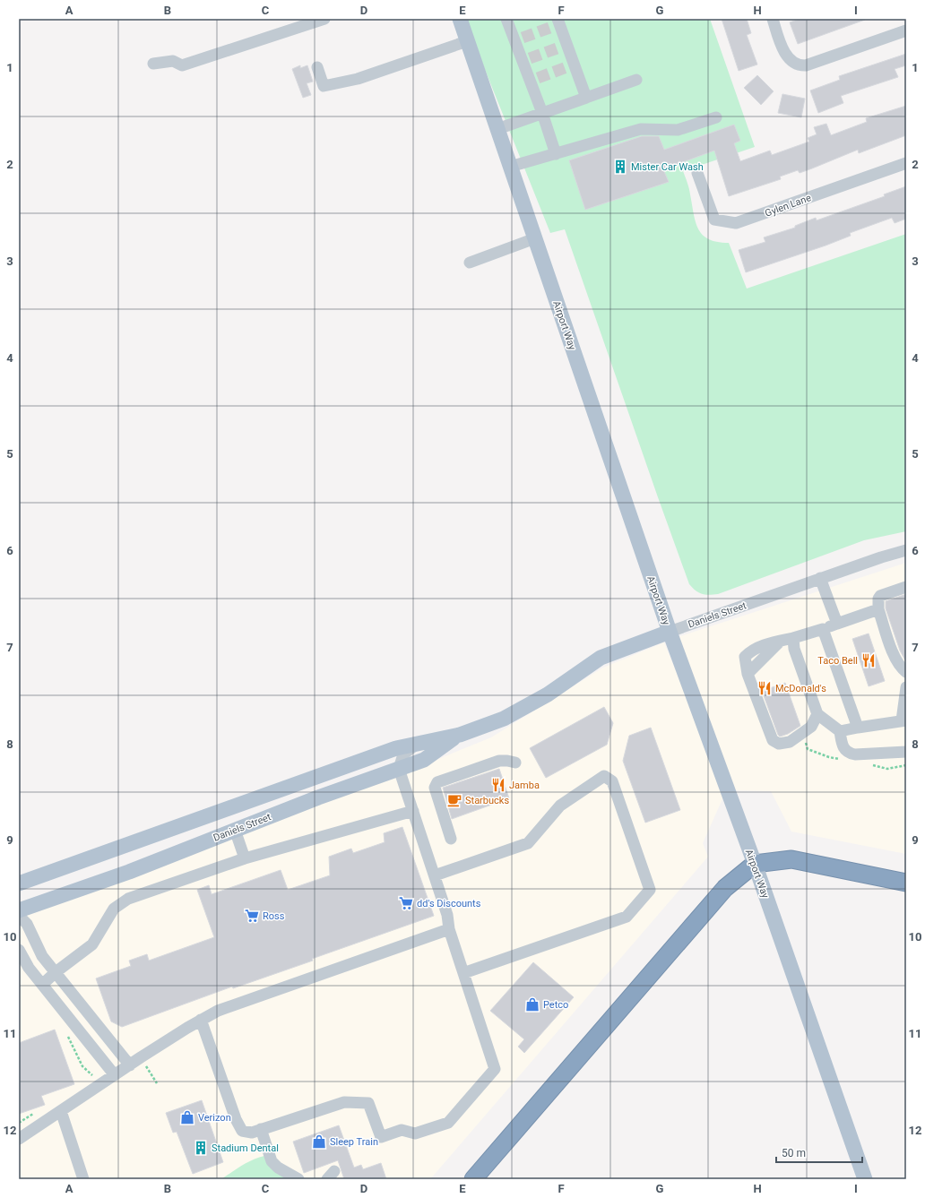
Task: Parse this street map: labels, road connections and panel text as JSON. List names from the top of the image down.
{
  "streets": {
    "main road": ["Airport Way", "Daniels Street"],
    "street": ["Gylen Lane"]
  },
  "crossings": [
    ["Airport Way", "Daniels Street"]
  ],
  "places": {
    "building": ["Mister Car Wash", "Stadium Dental"],
    "restaurant": ["Taco Bell", "McDonald's", "Jamba"],
    "cafe": ["Starbucks"],
    "supermarket": ["dd's Discounts", "Ross"],
    "shop": ["Petco", "Verizon", "Sleep Train"]
  },
  "scale_bar": "50 m",
  "grid": {
    "columns": [
      "A",
      "B",
      "C",
      "D",
      "E",
      "F",
      "G",
      "H",
      "I"
    ],
    "rows": [
      "1",
      "2",
      "3",
      "4",
      "5",
      "6",
      "7",
      "8",
      "9",
      "10",
      "11",
      "12"
    ]
  }
}
